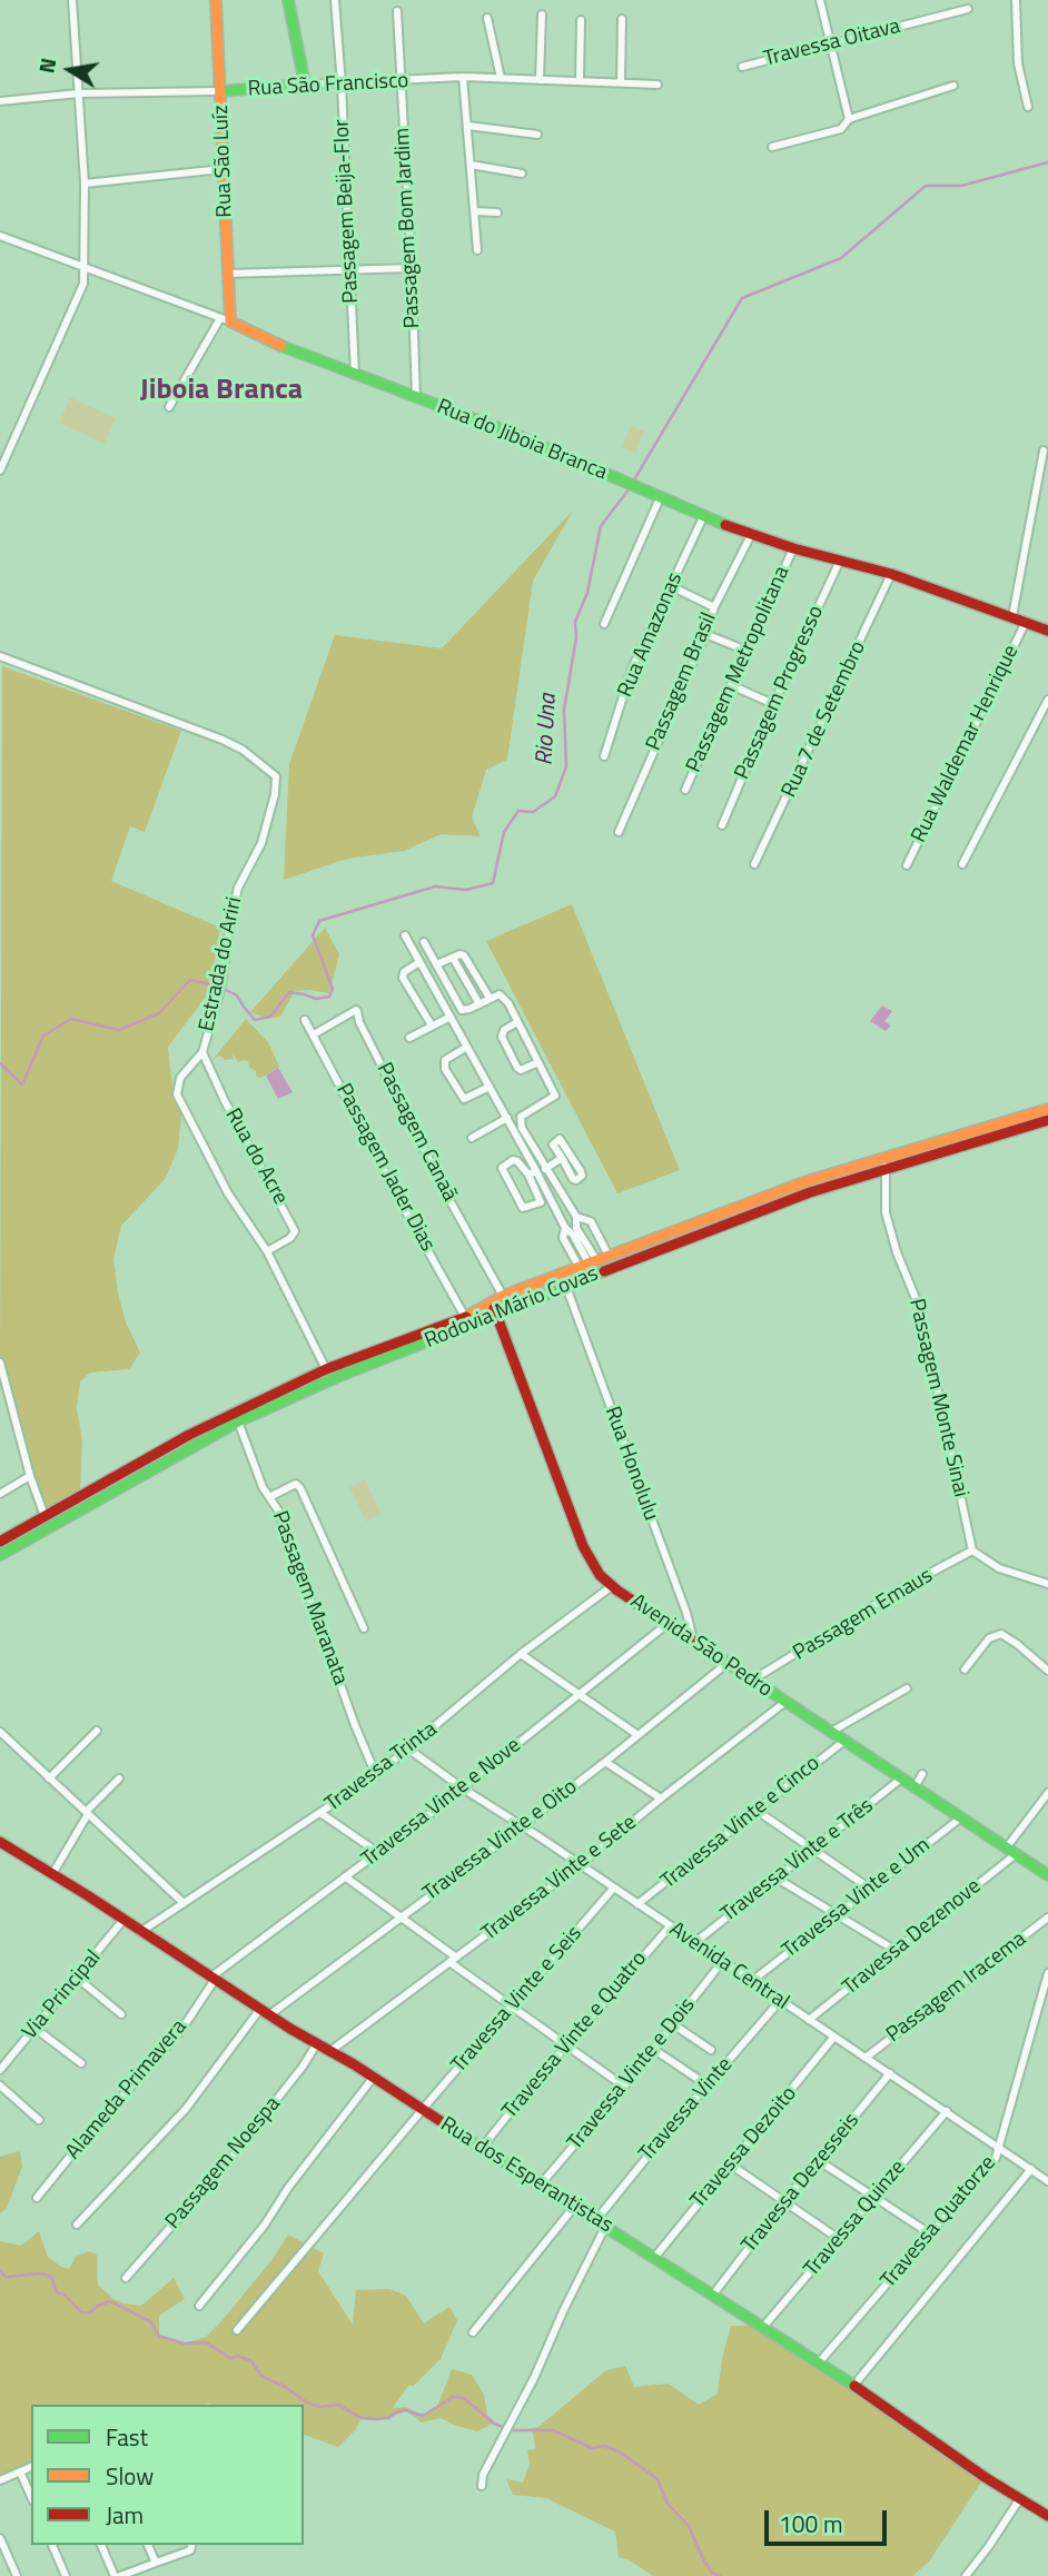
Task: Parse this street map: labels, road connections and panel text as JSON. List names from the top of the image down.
{
  "streets": {
    "main road": [
      "Rua São Francisco",
      "Rua São Luíz",
      "Rua do Jiboia Branca",
      "Rodovia Mário Covas",
      "Avenida São Pedro",
      "Rua dos Esperantistas"
    ],
    "street": [
      "Travessa Oitava",
      "Passagem Beija-Flor",
      "Passagem Bom Jardim",
      "Rua Amazonas",
      "Passagem Metropolitana",
      "Passagem Brasil",
      "Passagem Progresso",
      "Rua 7 de Setembro",
      "Rua Waldemar Henrique",
      "Estrada do Ariri",
      "Passagem Canaã",
      "Rua do Acre",
      "Passagem Jader Dias",
      "Passagem Monte Sinai",
      "Rua Honolulu",
      "Passagem Maranata",
      "Passagem Emaus",
      "Travessa Trinta",
      "Travessa Vinte e Nove",
      "Travessa Vinte e Cinco",
      "Travessa Vinte e Oito",
      "Travessa Vinte e Três",
      "Travessa Vinte e Sete",
      "Travessa Vinte e Um",
      "Travessa Dezenove",
      "Avenida Central",
      "Passagem Iracema",
      "Via Principal",
      "Travessa Vinte e Seis",
      "Travessa Vinte e Quatro",
      "Travessa Vinte e Dois",
      "Alameda Primavera",
      "Travessa Vinte",
      "Travessa Dezoito",
      "Passagem Noespa",
      "Travessa Dezesseis",
      "Travessa Quinze",
      "Travessa Quatorze"
    ]
  },
  "crossings": [
    ["Rua São Francisco", "Rua São Luíz"],
    ["Rua São Francisco", "Passagem Beija-Flor"],
    ["Rua São Francisco", "Passagem Bom Jardim"],
    ["Rua São Luíz", "Rua do Jiboia Branca"],
    ["Passagem Beija-Flor", "Rua do Jiboia Branca"],
    ["Passagem Bom Jardim", "Rua do Jiboia Branca"],
    ["Rua do Jiboia Branca", "Rua Amazonas"],
    ["Rua do Jiboia Branca", "Passagem Metropolitana"],
    ["Rua do Jiboia Branca", "Passagem Brasil"],
    ["Rua do Jiboia Branca", "Passagem Progresso"],
    ["Rua do Jiboia Branca", "Rua 7 de Setembro"],
    ["Rua do Jiboia Branca", "Rua Waldemar Henrique"],
    ["Estrada do Ariri", "Rua do Acre"],
    ["Estrada do Ariri", "Rodovia Mário Covas"],
    ["Passagem Canaã", "Passagem Jader Dias"],
    ["Passagem Canaã", "Rodovia Mário Covas"],
    ["Passagem Jader Dias", "Rodovia Mário Covas"],
    ["Rodovia Mário Covas", "Passagem Monte Sinai"],
    ["Rodovia Mário Covas", "Rua Honolulu"],
    ["Rodovia Mário Covas", "Passagem Maranata"],
    ["Rodovia Mário Covas", "Avenida São Pedro"],
    ["Passagem Monte Sinai", "Passagem Emaus"],
    ["Rua Honolulu", "Avenida São Pedro"],
    ["Passagem Maranata", "Travessa Trinta"],
    ["Passagem Emaus", "Avenida São Pedro"],
    ["Avenida São Pedro", "Travessa Trinta"],
    ["Avenida São Pedro", "Travessa Vinte e Nove"],
    ["Avenida São Pedro", "Travessa Vinte e Cinco"],
    ["Avenida São Pedro", "Travessa Vinte e Oito"],
    ["Avenida São Pedro", "Travessa Vinte e Três"],
    ["Avenida São Pedro", "Travessa Vinte e Sete"],
    ["Avenida São Pedro", "Travessa Vinte e Um"],
    ["Avenida São Pedro", "Travessa Dezenove"],
    ["Travessa Trinta", "Avenida Central"],
    ["Travessa Trinta", "Rua dos Esperantistas"],
    ["Travessa Vinte e Nove", "Avenida Central"],
    ["Travessa Vinte e Nove", "Alameda Primavera"],
    ["Travessa Vinte e Nove", "Rua dos Esperantistas"],
    ["Travessa Vinte e Cinco", "Avenida Central"],
    ["Travessa Vinte e Oito", "Avenida Central"],
    ["Travessa Vinte e Oito", "Rua dos Esperantistas"],
    ["Travessa Vinte e Três", "Avenida Central"],
    ["Travessa Vinte e Sete", "Avenida Central"],
    ["Travessa Vinte e Sete", "Rua dos Esperantistas"],
    ["Travessa Vinte e Um", "Avenida Central"],
    ["Travessa Dezenove", "Avenida Central"],
    ["Avenida Central", "Passagem Iracema"],
    ["Avenida Central", "Travessa Vinte e Seis"],
    ["Avenida Central", "Travessa Vinte e Quatro"],
    ["Avenida Central", "Travessa Vinte e Dois"],
    ["Avenida Central", "Travessa Vinte"],
    ["Avenida Central", "Travessa Dezoito"],
    ["Avenida Central", "Travessa Dezesseis"],
    ["Avenida Central", "Travessa Quinze"],
    ["Avenida Central", "Travessa Quatorze"],
    ["Via Principal", "Rua dos Esperantistas"],
    ["Travessa Vinte e Seis", "Rua dos Esperantistas"],
    ["Travessa Vinte e Quatro", "Rua dos Esperantistas"],
    ["Travessa Vinte e Dois", "Rua dos Esperantistas"],
    ["Alameda Primavera", "Rua dos Esperantistas"],
    ["Travessa Vinte", "Rua dos Esperantistas"],
    ["Travessa Dezoito", "Rua dos Esperantistas"],
    ["Passagem Noespa", "Rua dos Esperantistas"],
    ["Rua dos Esperantistas", "Travessa Dezesseis"],
    ["Rua dos Esperantistas", "Travessa Quinze"],
    ["Rua dos Esperantistas", "Travessa Quatorze"]
  ],
  "districts": ["Jiboia Branca"],
  "water": ["Rio Una"],
  "legend": ["Fast", "Slow", "Jam"],
  "scale_bar": "100 m",
  "north": "left"
}
